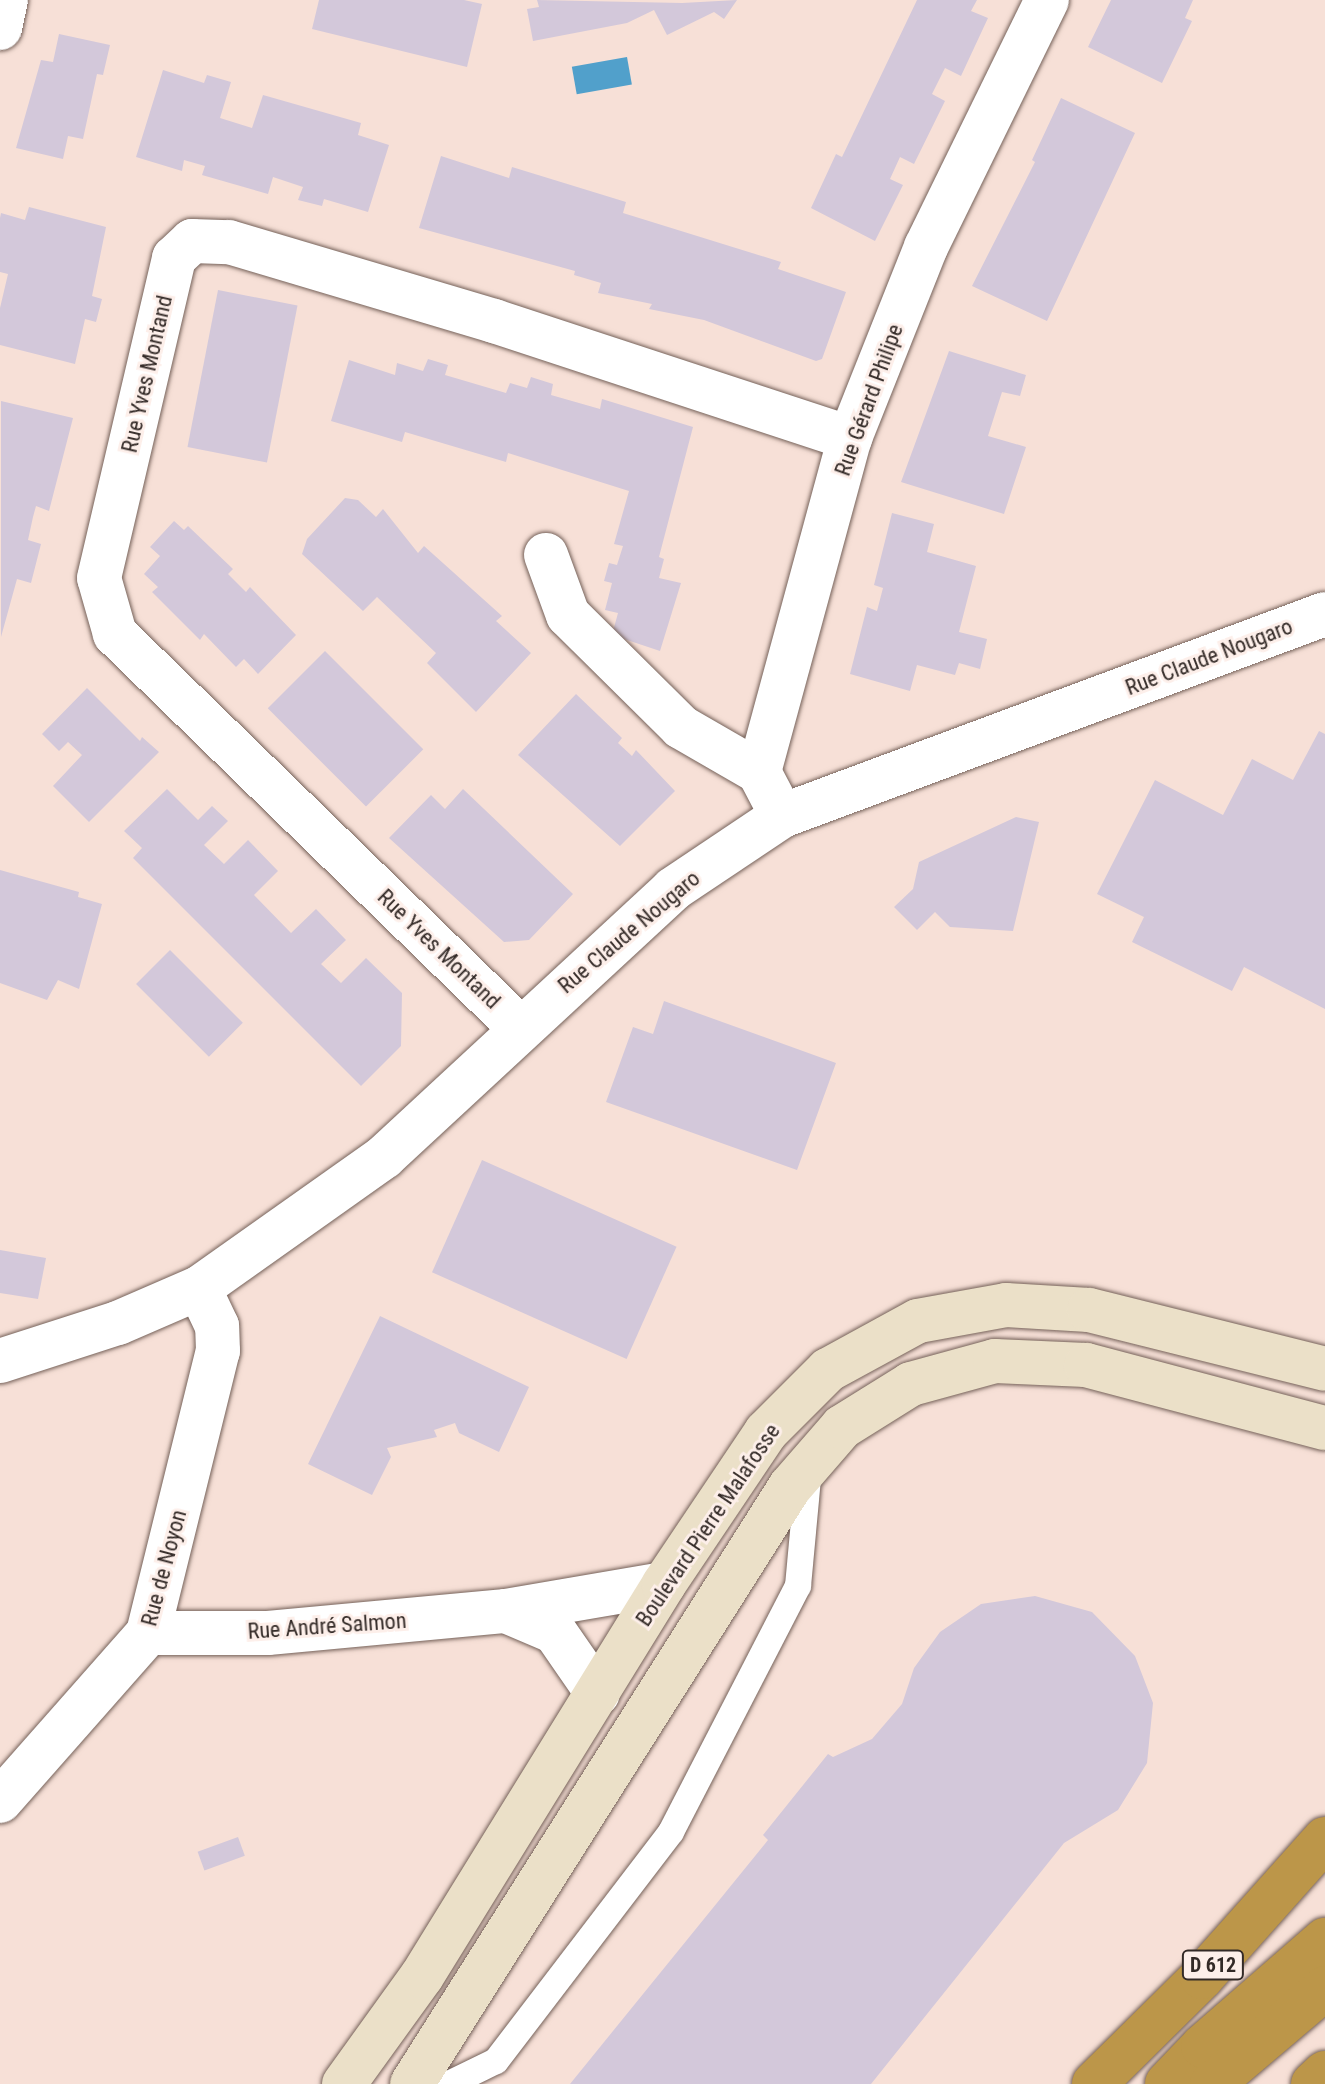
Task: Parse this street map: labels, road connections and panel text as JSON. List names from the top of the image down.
{
  "streets": {
    "highway": ["D 612"],
    "street": [
      "Rue Yves Montand",
      "Rue Gérard Philipe",
      "Rue Claude Nougaro",
      "Boulevard Pierre Malafosse",
      "Rue de Noyon",
      "Rue André Salmon"
    ]
  },
  "crossings": [
    ["Rue Yves Montand", "Rue Gérard Philipe"],
    ["Rue Yves Montand", "Rue Claude Nougaro"],
    ["Rue Claude Nougaro", "Rue de Noyon"],
    ["Boulevard Pierre Malafosse", "Rue André Salmon"],
    ["Rue de Noyon", "Rue André Salmon"]
  ]
}
